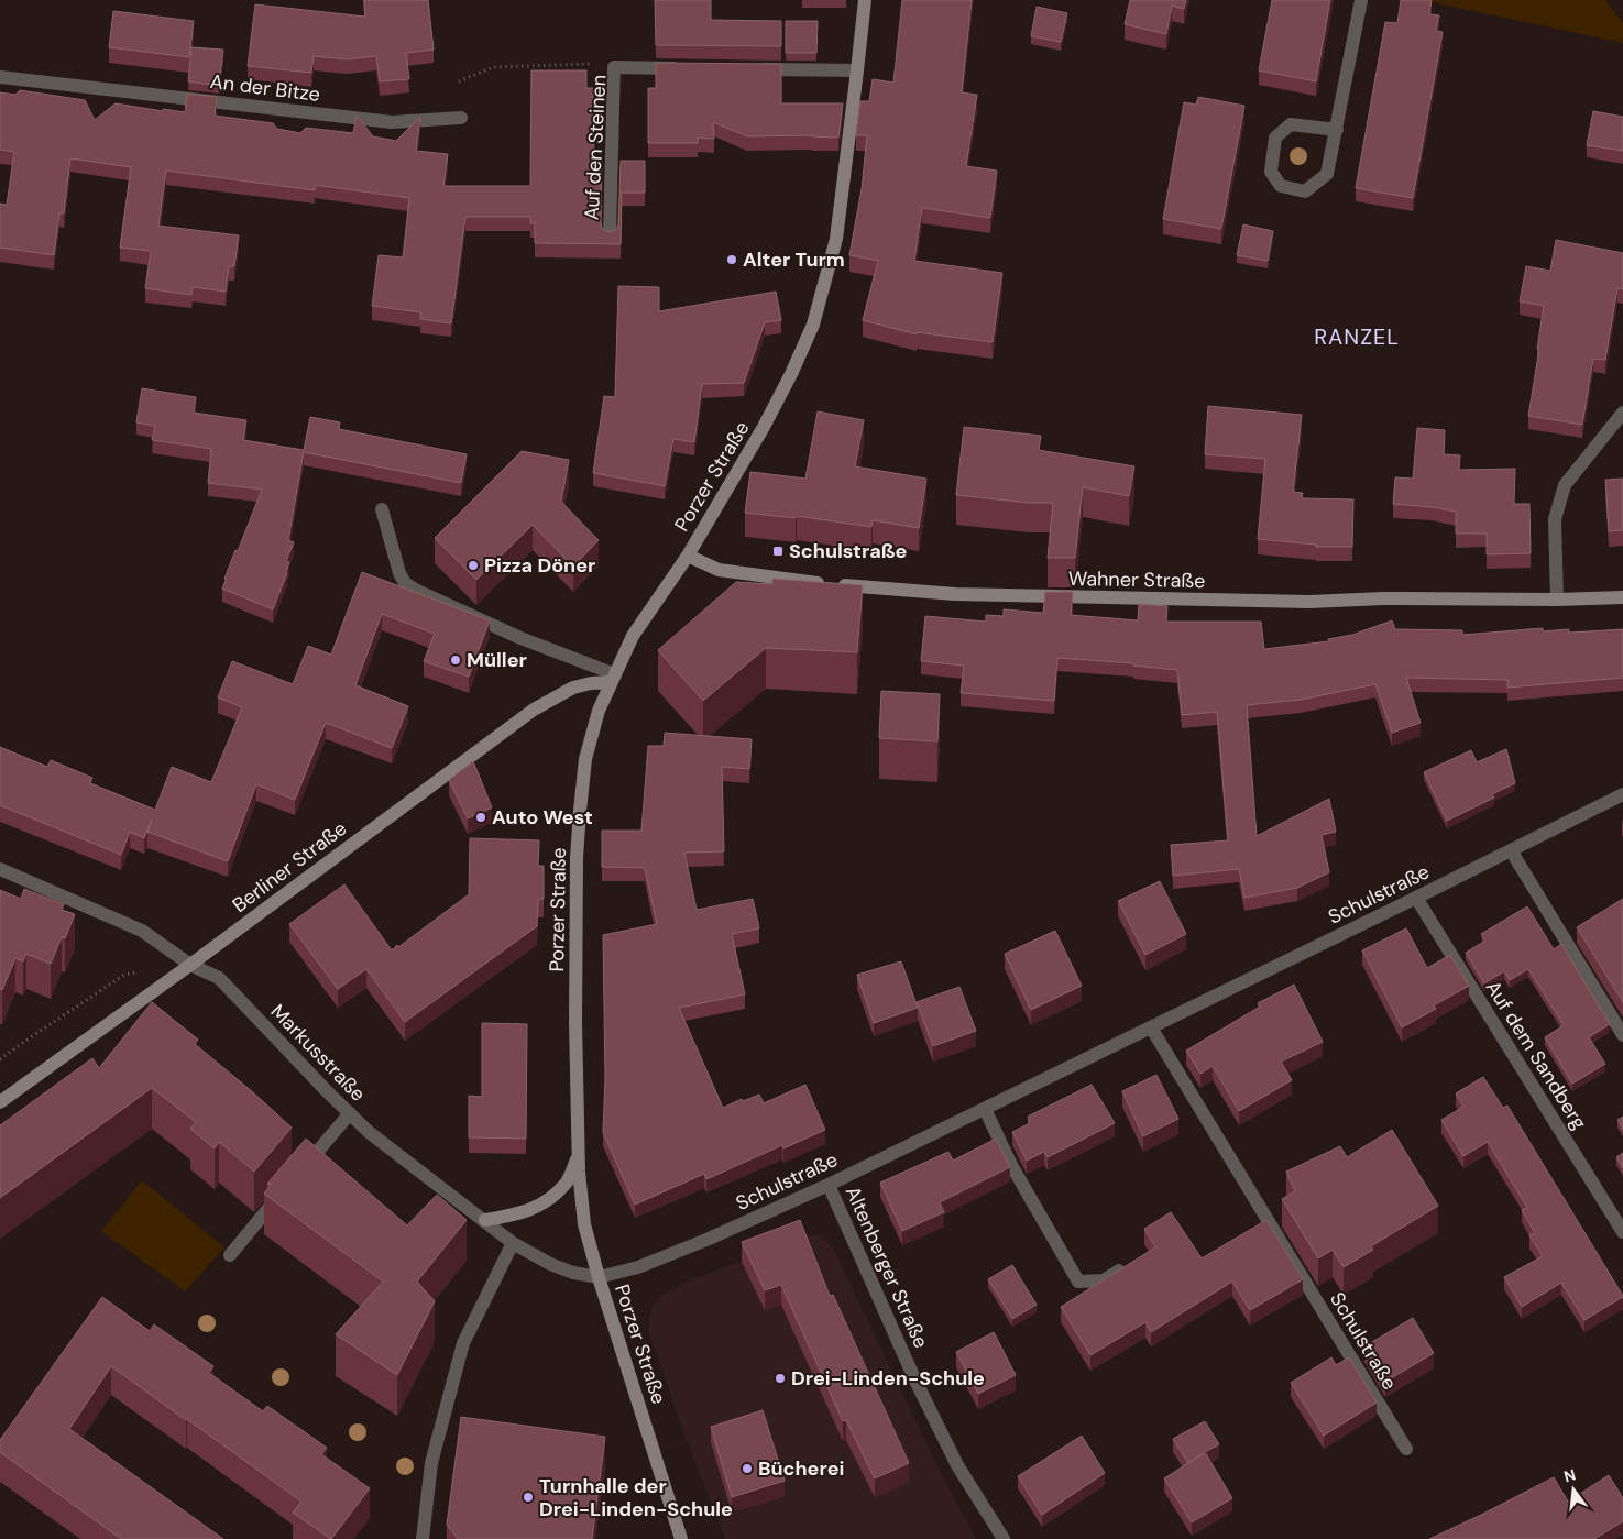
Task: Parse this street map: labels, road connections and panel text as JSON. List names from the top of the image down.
{
  "streets": {
    "main road": ["Porzer Straße", "Wahner Straße", "Berliner Straße"],
    "street": [
      "An der Bitze",
      "Auf den Steinen",
      "Schulstraße",
      "Markusstraße",
      "Auf dem Sandberg",
      "Altenberger Straße"
    ]
  },
  "crossings": [
    ["Porzer Straße", "Wahner Straße"],
    ["Porzer Straße", "Berliner Straße"],
    ["Porzer Straße", "Schulstraße"],
    ["Porzer Straße", "Markusstraße"],
    ["Berliner Straße", "Markusstraße"],
    ["Schulstraße", "Markusstraße"],
    ["Schulstraße", "Auf dem Sandberg"],
    ["Schulstraße", "Altenberger Straße"]
  ],
  "districts": ["RANZEL"],
  "places": {
    "other": [
      "Alter Turm",
      "Pizza Döner",
      "Müller",
      "Auto West",
      "Drei-Linden-Schule",
      "Bücherei",
      "Turnhalle der Drei-Linden-Schule"
    ],
    "transit": ["Schulstraße"]
  },
  "north": "top"
}
